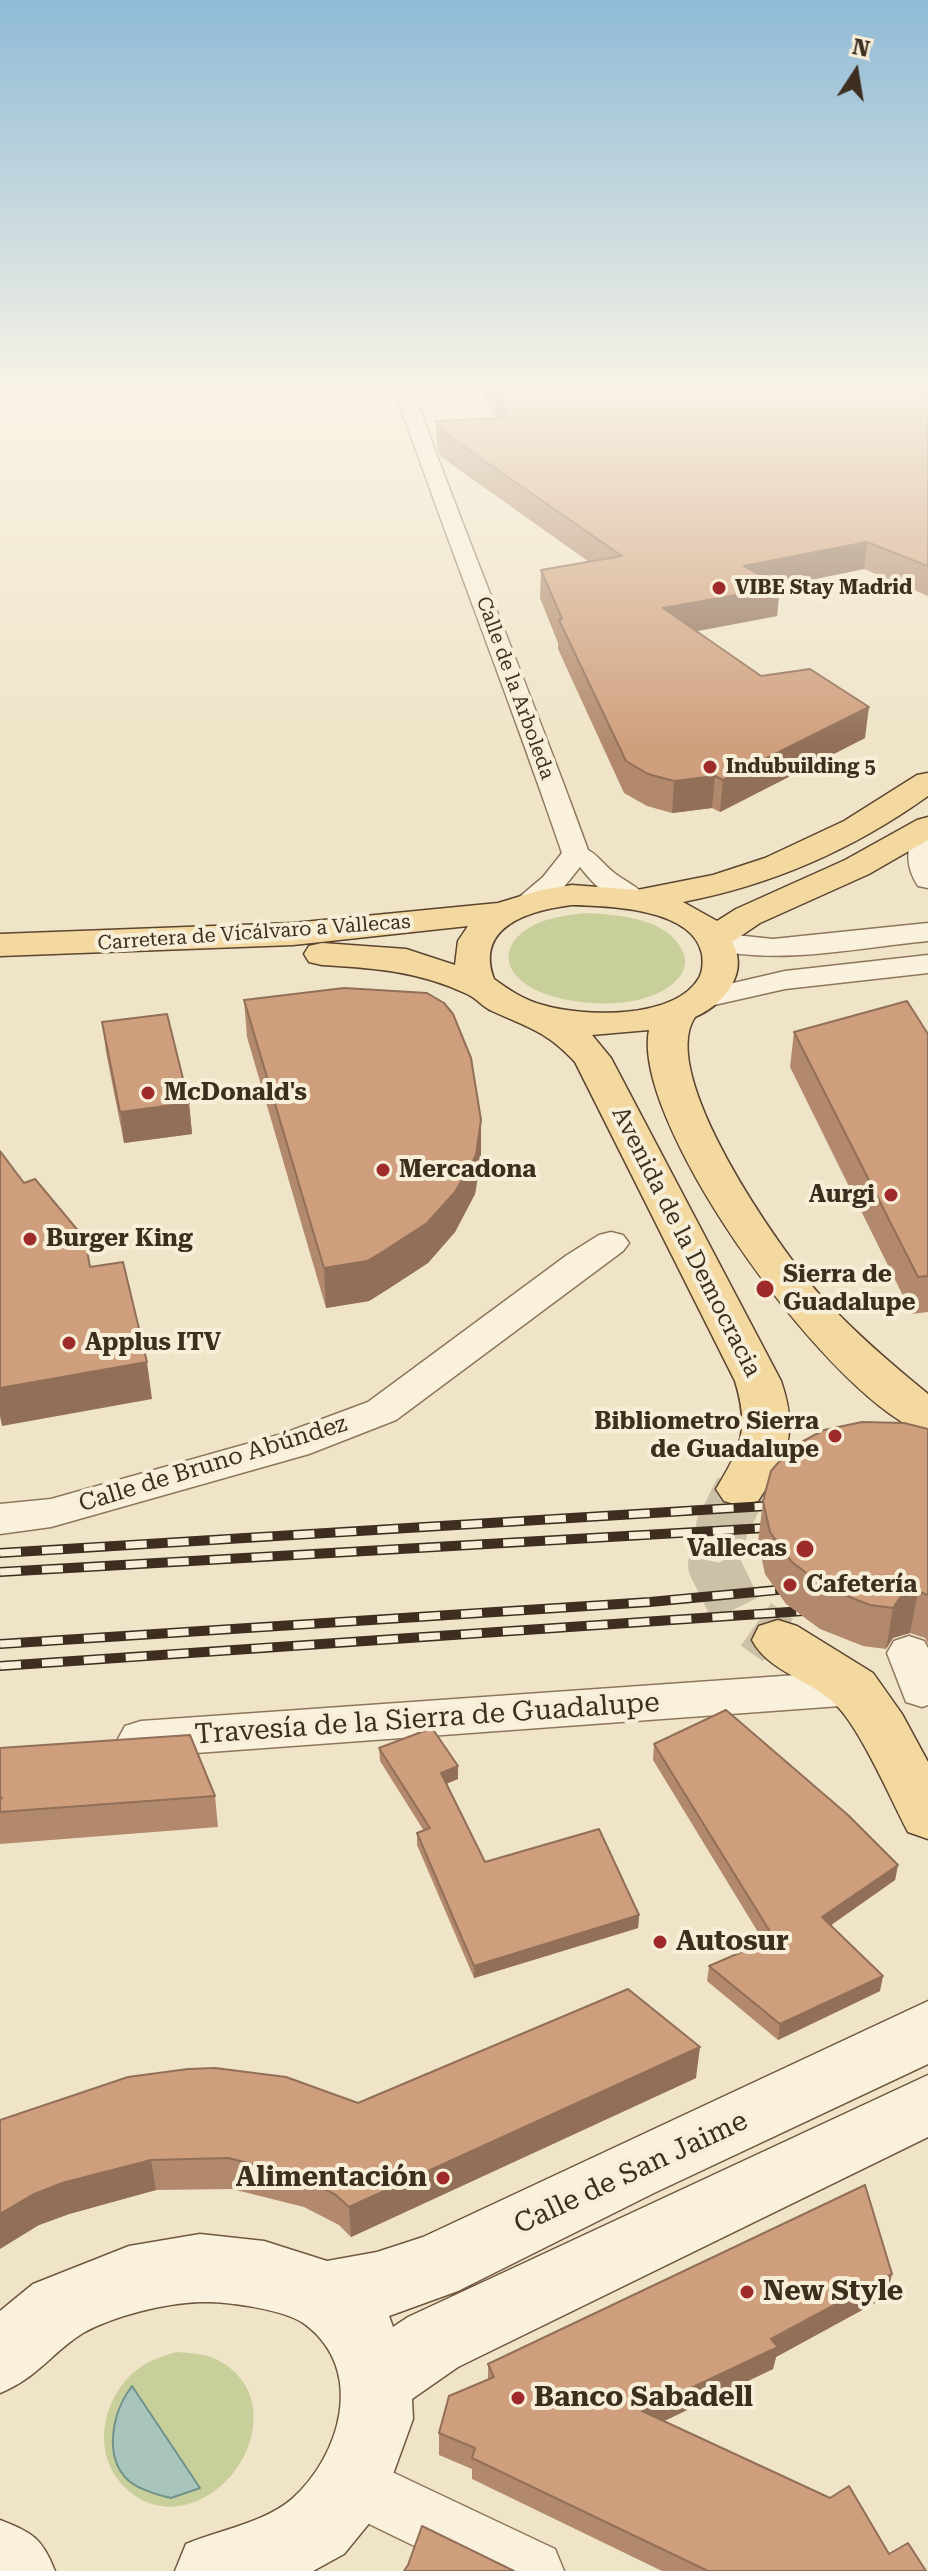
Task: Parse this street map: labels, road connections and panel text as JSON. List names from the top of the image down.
{
  "streets": {
    "main road": ["Carretera de Vicálvaro a Vallecas", "Avenida de la Democracia", "Calle de San Jaime"],
    "street": ["Calle de la Arboleda", "Calle de Bruno Abúndez", "Travesía de la Sierra de Guadalupe"]
  },
  "crossings": [
    ["Calle de la Arboleda", "Carretera de Vicálvaro a Vallecas"],
    ["Carretera de Vicálvaro a Vallecas", "Avenida de la Democracia"]
  ],
  "places": [
    "VIBE Stay Madrid",
    "Indubuilding 5",
    "McDonald's",
    "Mercadona",
    "Aurgi",
    "Burger King",
    "Sierra de Guadalupe",
    "Applus ITV",
    "Bibliometro Sierra de Guadalupe",
    "Vallecas",
    "Cafetería",
    "Autosur",
    "Alimentación",
    "New Style",
    "Banco Sabadell"
  ],
  "north": "top"
}
